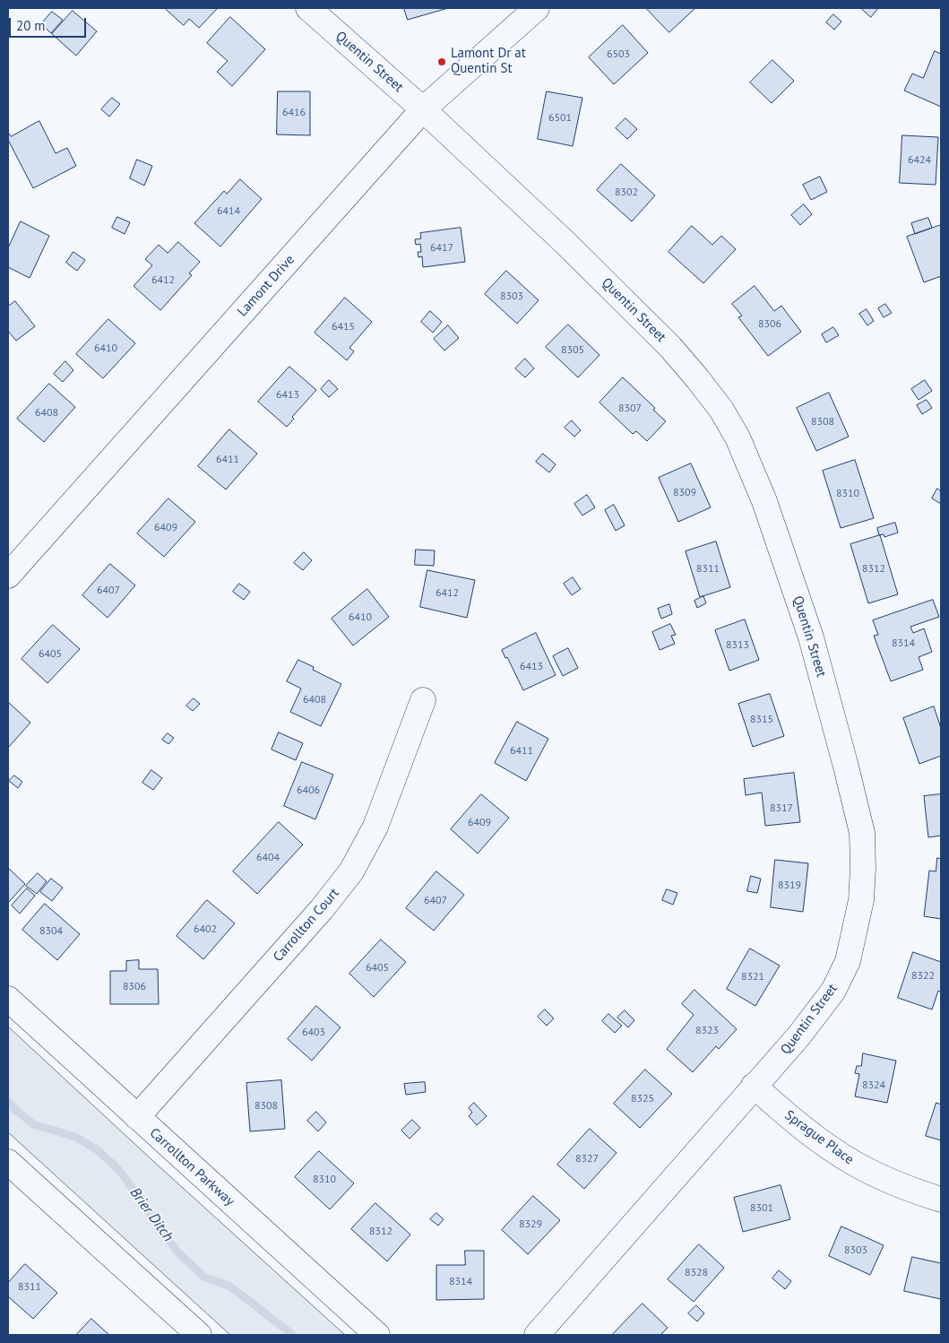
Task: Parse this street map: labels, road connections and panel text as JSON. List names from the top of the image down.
{
  "streets": {
    "street": [
      "Quentin Street",
      "Lamont Drive",
      "Carrollton Court",
      "Sprague Place",
      "Carrollton Parkway"
    ]
  },
  "crossings": [
    ["Quentin Street", "Lamont Drive"],
    ["Quentin Street", "Sprague Place"],
    ["Carrollton Court", "Carrollton Parkway"]
  ],
  "water": ["Brier Ditch"],
  "places": ["Lamont Dr at Quentin St"],
  "house_numbers": [
    "6503",
    "6416",
    "6501",
    "6424",
    "8302",
    "6414",
    "6417",
    "6412",
    "8303",
    "8306",
    "6415",
    "6410",
    "8305",
    "6413",
    "8307",
    "6408",
    "8308",
    "6411",
    "8309",
    "8310",
    "6409",
    "8311",
    "8312",
    "6407",
    "6412",
    "6410",
    "8314",
    "8313",
    "6405",
    "6413",
    "6408",
    "8315",
    "6411",
    "6406",
    "8317",
    "6409",
    "6404",
    "8319",
    "6407",
    "6402",
    "8304",
    "6405",
    "8322",
    "8321",
    "8306",
    "8323",
    "6403",
    "8324",
    "8325",
    "8308",
    "8327",
    "8310",
    "8301",
    "8329",
    "8312",
    "8303",
    "8328",
    "8314",
    "8311"
  ],
  "scale_bar": "20 m"
}
